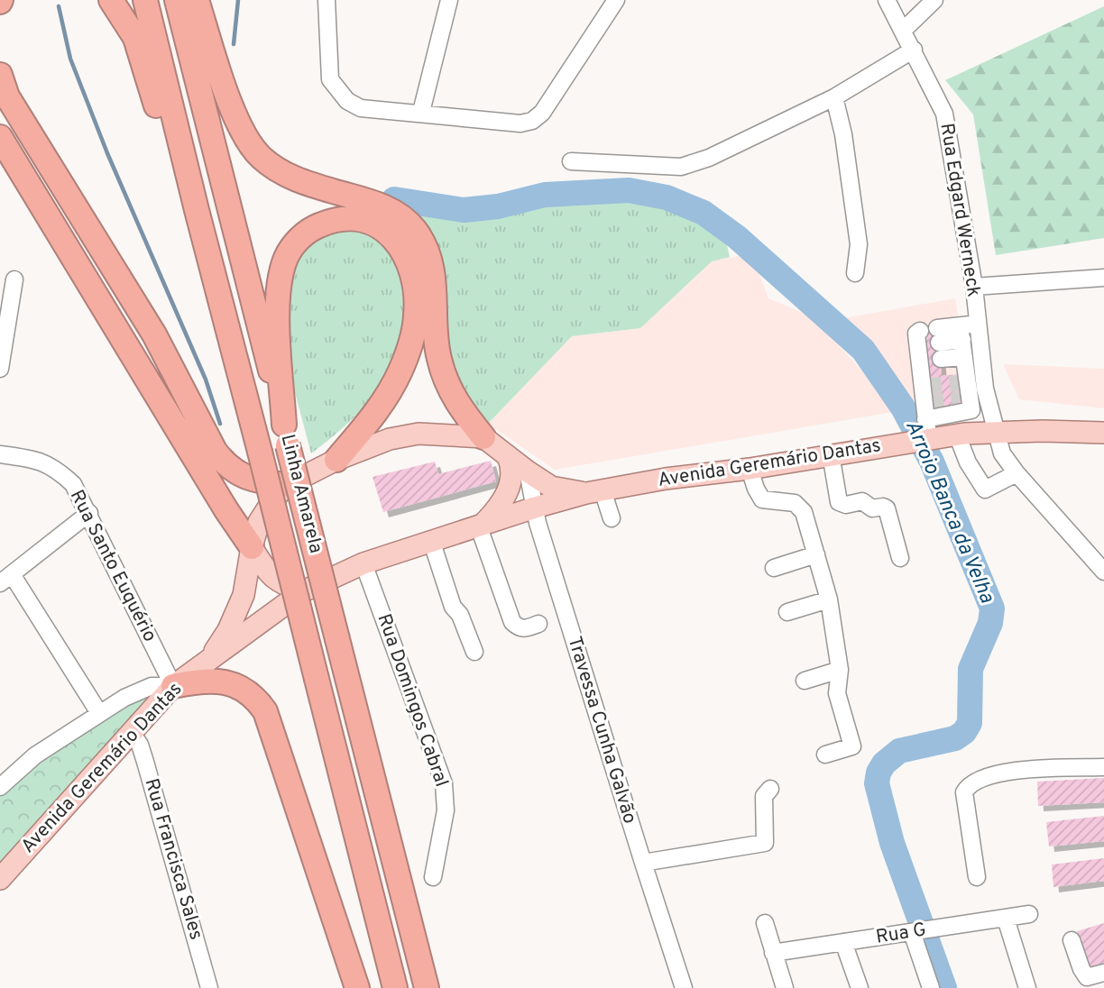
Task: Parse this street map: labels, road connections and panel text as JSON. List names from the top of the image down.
{
  "streets": {
    "highway": ["Linha Amarela"],
    "main road": ["Avenida Geremário Dantas"],
    "street": [
      "Rua Edgard Werneck",
      "Rua Santo Euquério",
      "Rua Domingos Cabral",
      "Travessa Cunha Galvão",
      "Rua Francisca Sales",
      "Rua G"
    ]
  },
  "crossings": [
    ["Rua Edgard Werneck", "Avenida Geremário Dantas"],
    ["Avenida Geremário Dantas", "Rua Santo Euquério"],
    ["Avenida Geremário Dantas", "Rua Domingos Cabral"],
    ["Avenida Geremário Dantas", "Travessa Cunha Galvão"],
    ["Avenida Geremário Dantas", "Rua Francisca Sales"]
  ],
  "water": ["Arroio Banca da Velha"]
}
